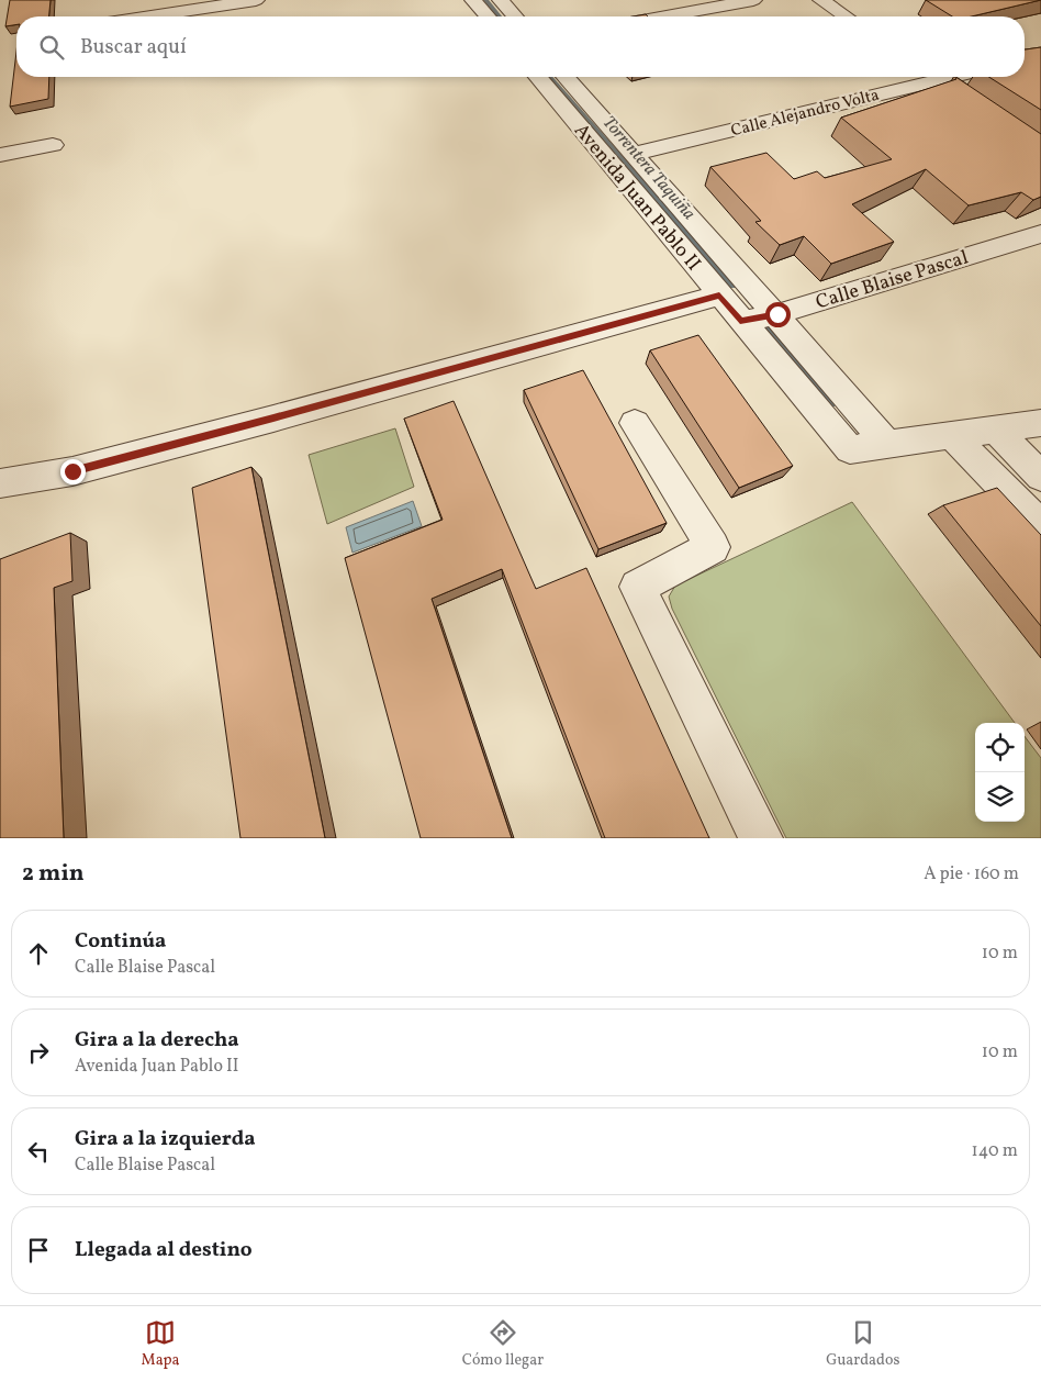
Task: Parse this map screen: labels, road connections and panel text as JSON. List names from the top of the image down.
{
  "streets": {
    "street": ["Calle Alejandro Volta", "Avenida Juan Pablo II", "Calle Blaise Pascal"]
  },
  "crossings": [
    ["Calle Alejandro Volta", "Avenida Juan Pablo II"],
    ["Avenida Juan Pablo II", "Calle Blaise Pascal"]
  ],
  "water": ["Torrentera Taquiña"],
  "page": {
    "search": "Buscar aquí",
    "heading": ["2 min", "A pie · 160 m"],
    "list": [
      ["Continúa", "Calle Blaise Pascal", "10 m"],
      ["Gira a la derecha", "Avenida Juan Pablo II", "10 m"],
      ["Gira a la izquierda", "Calle Blaise Pascal", "140 m"],
      "Llegada al destino"
    ],
    "nav": ["Mapa", "Cómo llegar", "Guardados"]
  }
}
